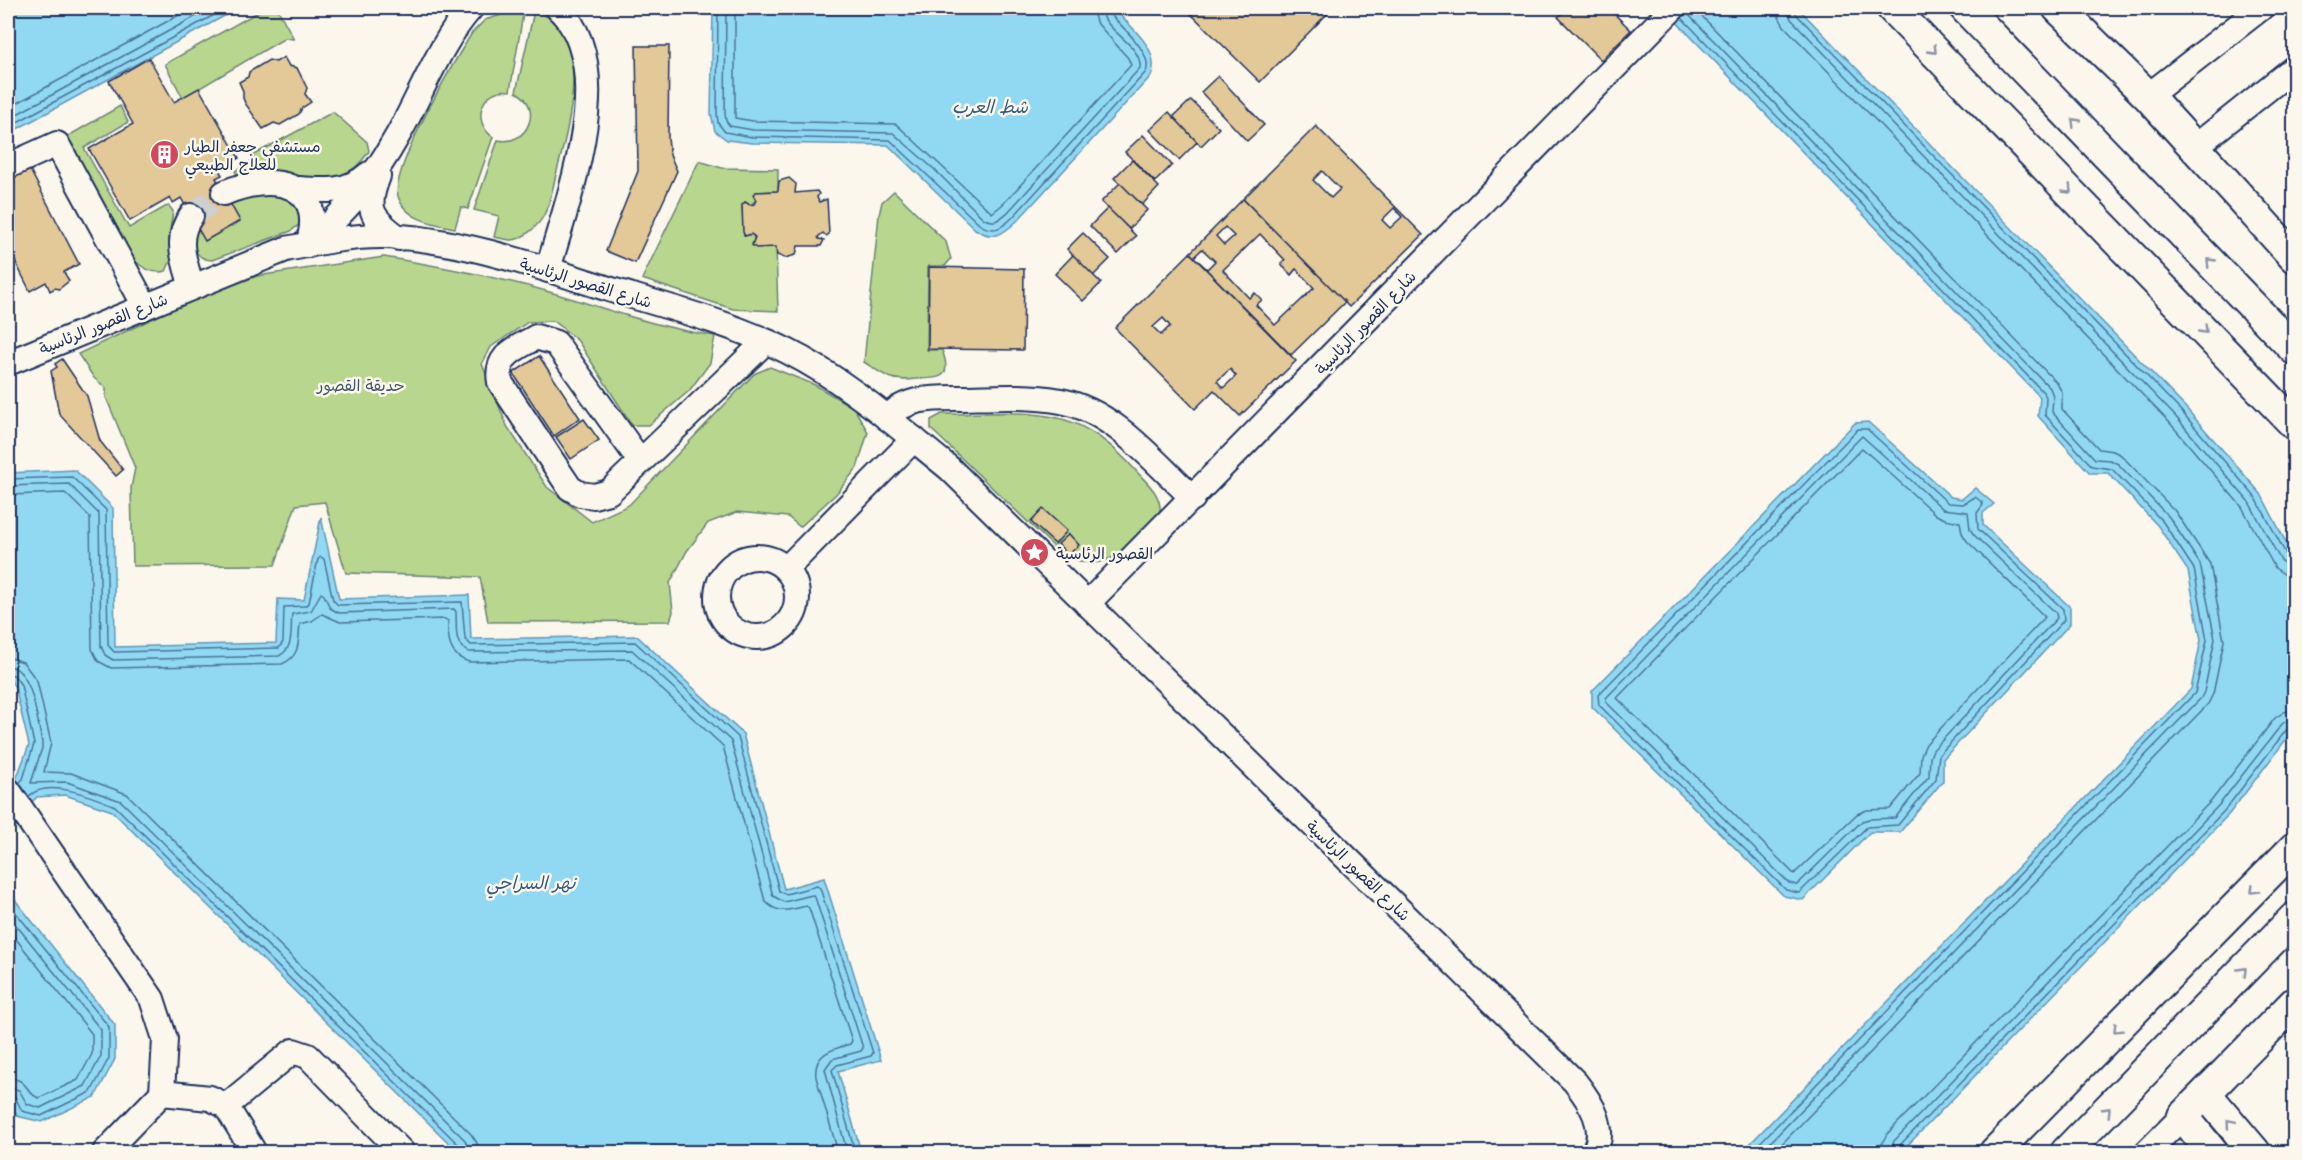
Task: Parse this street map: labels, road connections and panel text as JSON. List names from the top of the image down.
{
  "streets": {
    "street": ["شارع القصور الرئاسية"]
  },
  "water": ["شط العرب", "نهر السراجي"],
  "parks": ["حديقة القصور"],
  "places": {
    "building": ["مستشفى جعفر الطيار للعلاج الطبيعي"],
    "place": ["القصور الرئاسية"]
  }
}
